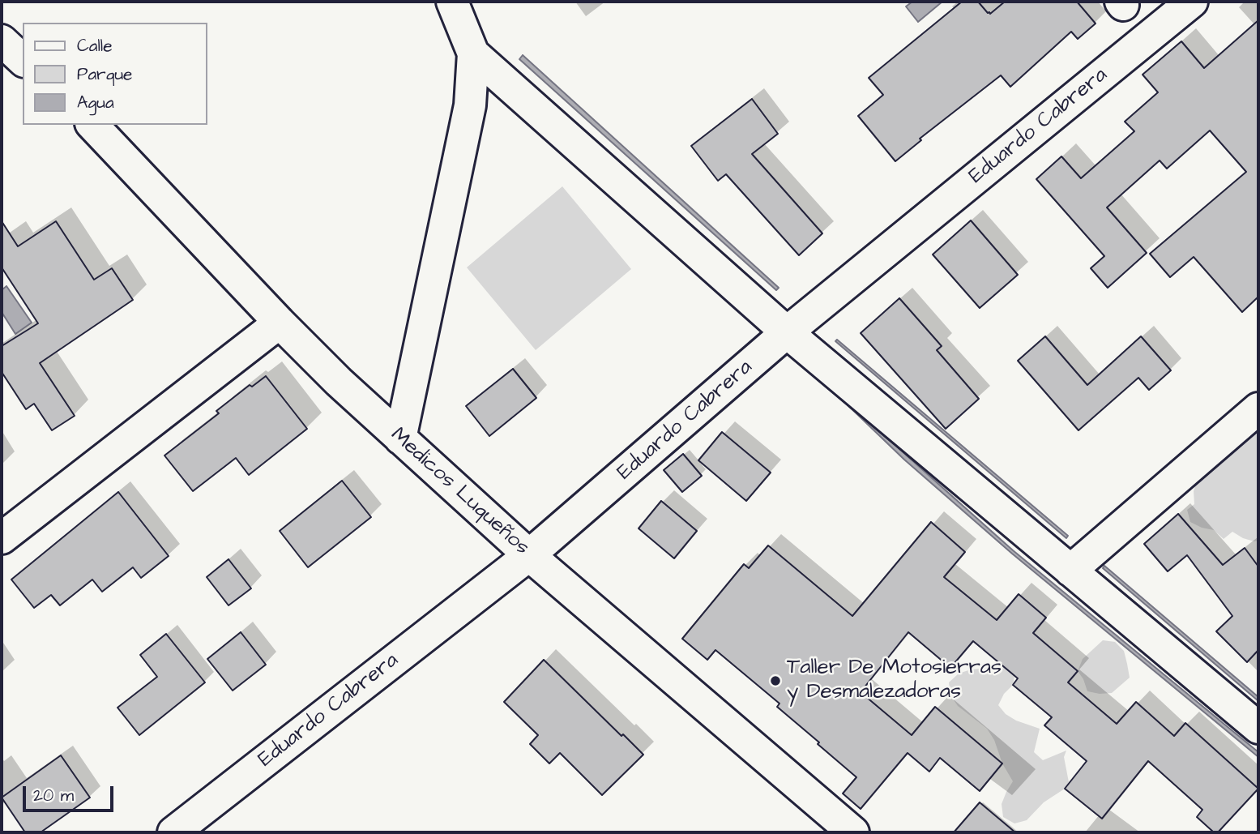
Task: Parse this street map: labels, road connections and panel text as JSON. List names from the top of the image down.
{
  "streets": {
    "street": ["Eduardo Cabrera", "Medicos Luqueños"]
  },
  "crossings": [
    ["Eduardo Cabrera", "Medicos Luqueños"]
  ],
  "places": ["Taller De Motosierras y Desmalezadoras"],
  "legend": ["Calle", "Parque", "Agua"],
  "scale_bar": "20 m"
}
